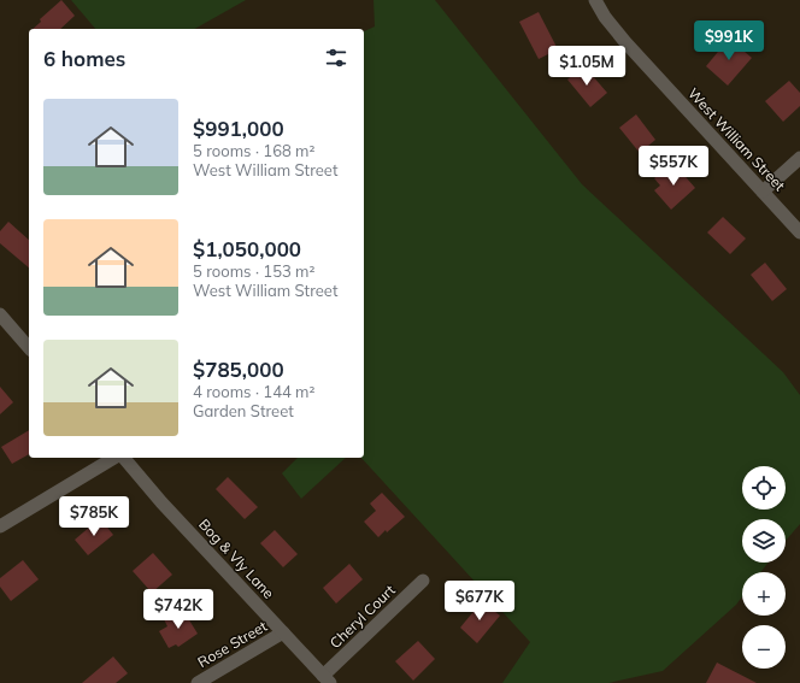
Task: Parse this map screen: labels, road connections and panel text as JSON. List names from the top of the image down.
{
  "streets": {
    "street": [
      "West William Street",
      "Bog & Vly Lane",
      "Cheryl Court",
      "Rose Street"
    ]
  },
  "crossings": [
    ["Bog & Vly Lane", "Cheryl Court"],
    ["Bog & Vly Lane", "Rose Street"]
  ],
  "page": {
    "price": [
      "$991K",
      "$1.05M",
      "$557K",
      "$785K",
      "$677K",
      "$742K"
    ],
    "heading": "6 homes",
    "list": [
      {
        "name": "$991,000",
        "note": "5 rooms · 168 m² · West William Street"
      },
      {
        "name": "$1,050,000",
        "note": "5 rooms · 153 m² · West William Street"
      },
      {
        "name": "$785,000",
        "note": "4 rooms · 144 m² · Garden Street"
      }
    ],
    "map_buttons": ["+", "−"]
  }
}
